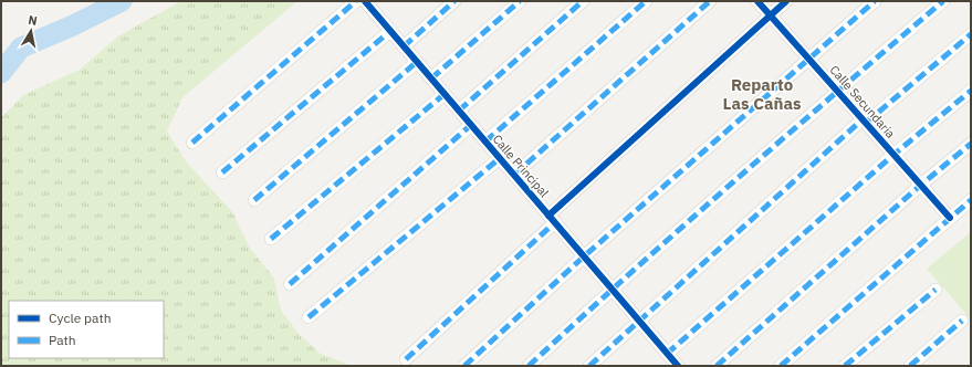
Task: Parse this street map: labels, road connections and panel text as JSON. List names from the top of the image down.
{
  "streets": {
    "street": ["Calle Secundaria", "Calle Principal"]
  },
  "districts": ["Reparto Las Cañas"],
  "legend": ["Cycle path", "Path"],
  "north": "top"
}
